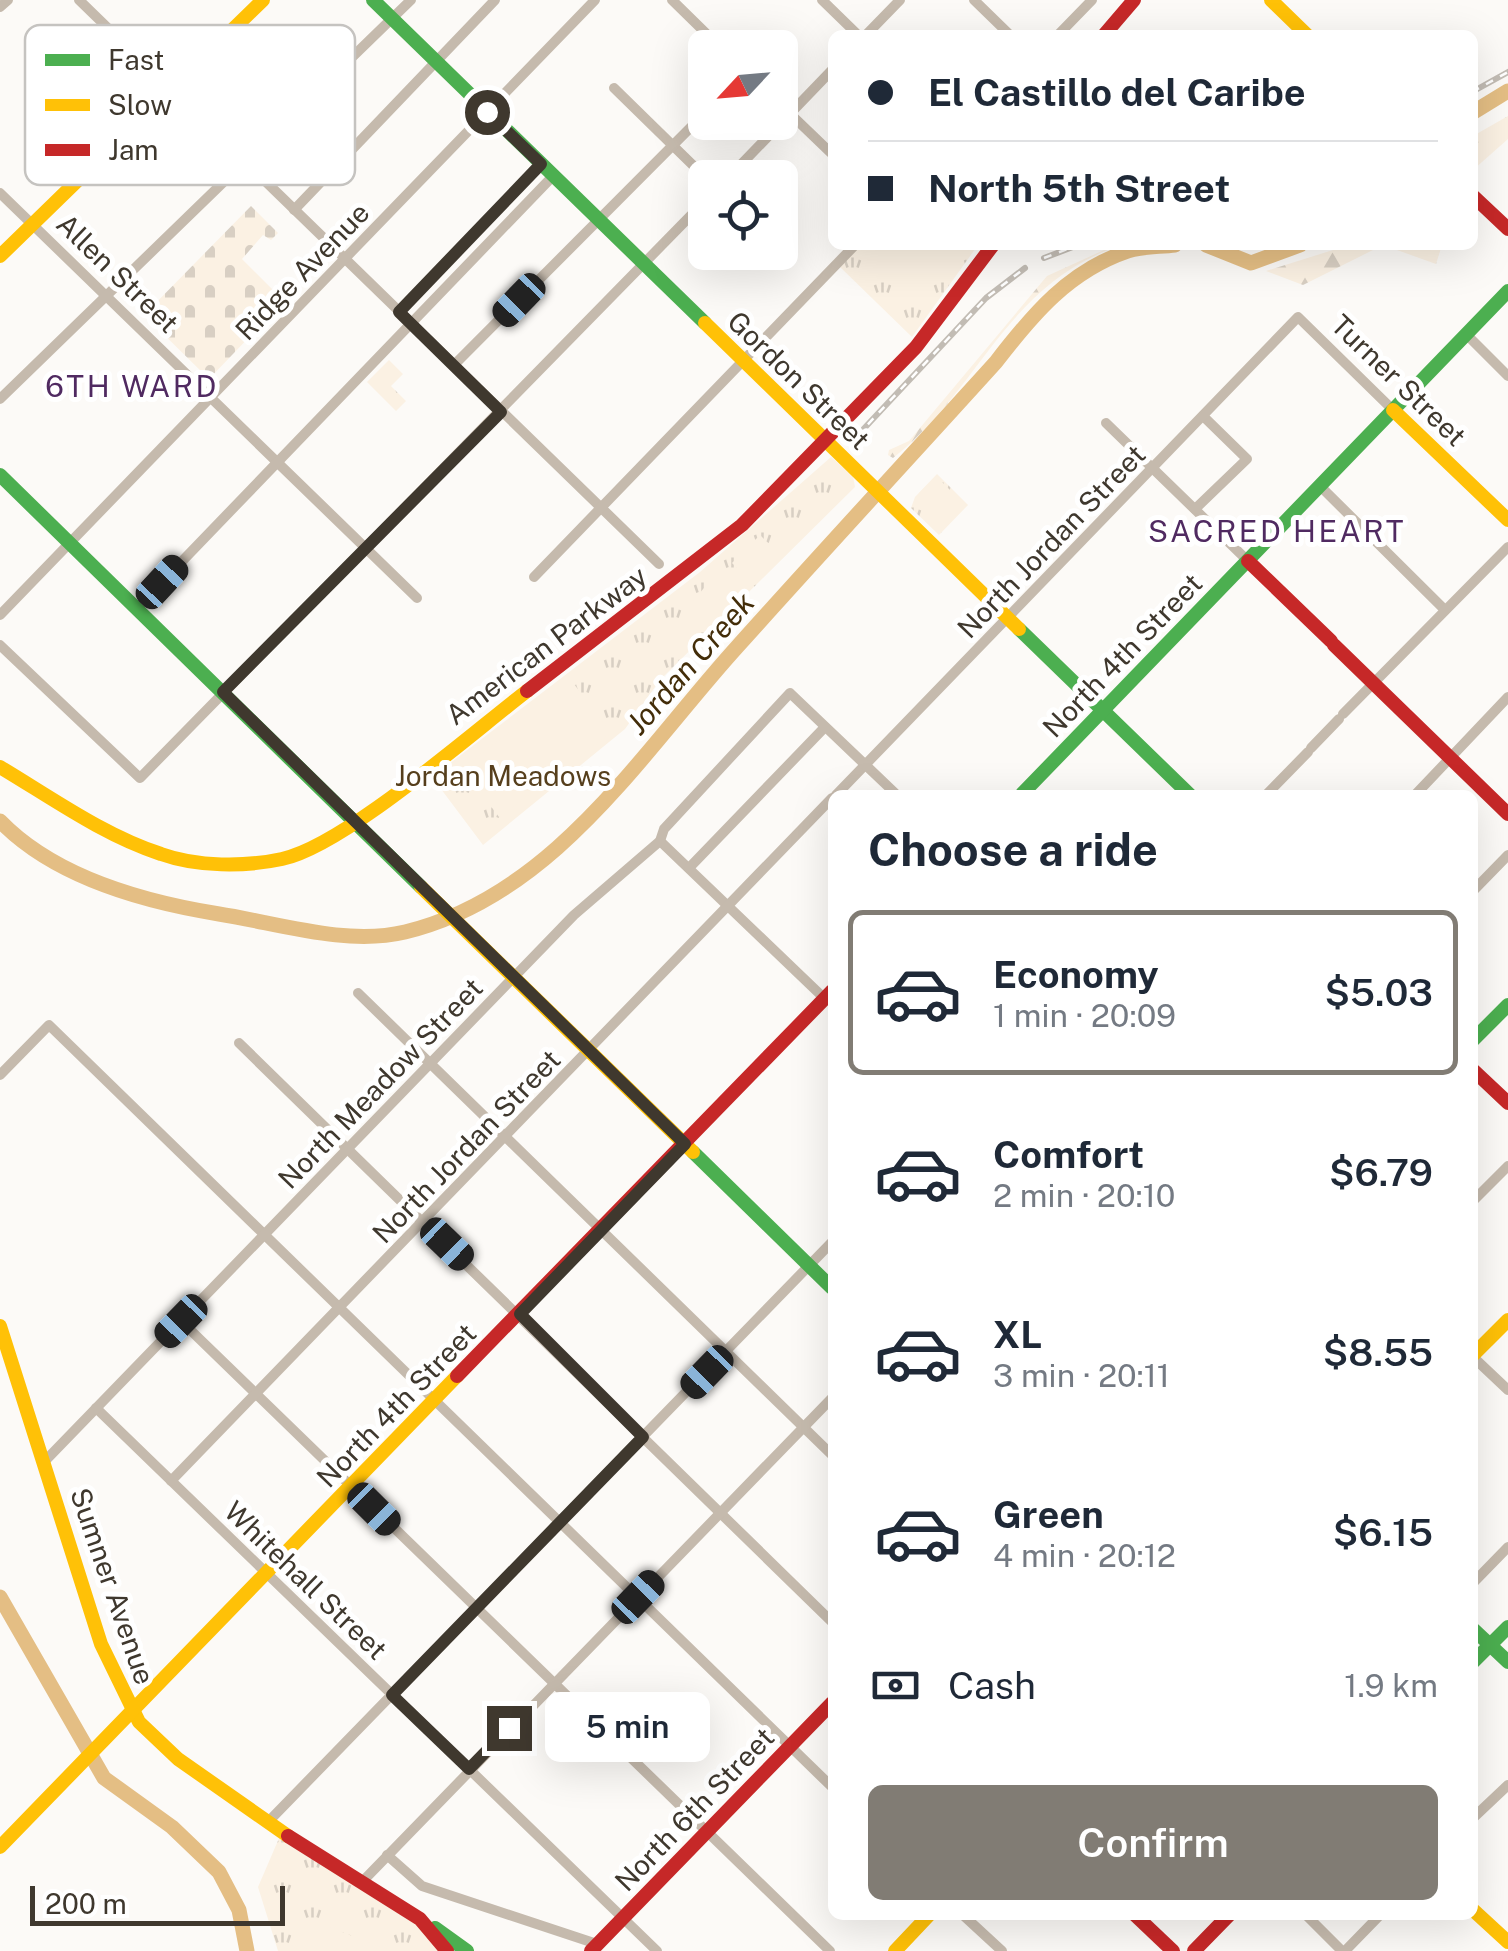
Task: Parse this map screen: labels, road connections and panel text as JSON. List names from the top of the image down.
{
  "streets": {
    "street": [
      "Ridge Avenue",
      "Allen Street",
      "Gordon Street",
      "Turner Street",
      "North Jordan Street",
      "American Parkway",
      "North 4th Street",
      "North Meadow Street",
      "Whitehall Street",
      "Sumner Avenue",
      "North 6th Street"
    ]
  },
  "crossings": [
    ["Ridge Avenue", "Allen Street"],
    ["Ridge Avenue", "Gordon Street"],
    ["Gordon Street", "North Jordan Street"],
    ["Gordon Street", "American Parkway"],
    ["Gordon Street", "North 4th Street"],
    ["Turner Street", "North Jordan Street"],
    ["Turner Street", "North 4th Street"],
    ["North Jordan Street", "Whitehall Street"],
    ["North 4th Street", "Whitehall Street"],
    ["North Meadow Street", "Whitehall Street"],
    ["North Meadow Street", "Sumner Avenue"],
    ["Whitehall Street", "North 6th Street"]
  ],
  "districts": ["6TH WARD", "SACRED HEART"],
  "water": ["Jordan Creek"],
  "parks": ["Jordan Meadows"],
  "legend": ["Fast", "Slow", "Jam"],
  "scale_bar": "200 m",
  "north": "bottom left",
  "page": {
    "banner": ["El Castillo del Caribe", "North 5th Street"],
    "heading": "Choose a ride",
    "list": [
      {
        "name": "Economy",
        "note": "1 min · 20:09",
        "value": "$5.03"
      },
      {
        "name": "Comfort",
        "note": "2 min · 20:10",
        "value": "$6.79"
      },
      {
        "name": "XL",
        "note": "3 min · 20:11",
        "value": "$8.55"
      },
      {
        "name": "Green",
        "note": "4 min · 20:12",
        "value": "$6.15"
      }
    ],
    "pay": ["Cash", "1.9 km"],
    "bubble": "5 min",
    "buttons": "Confirm",
    "scale": "200 m"
  }
}
